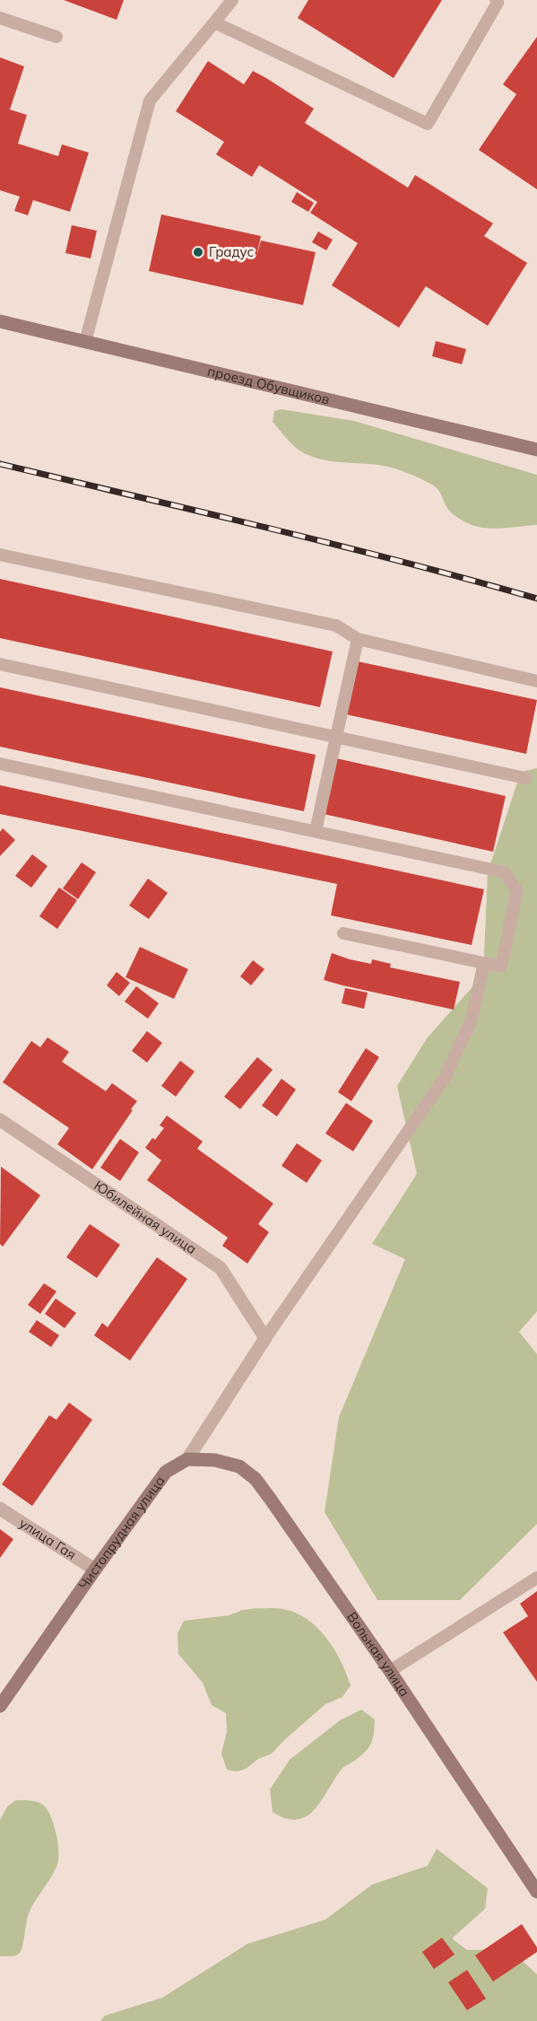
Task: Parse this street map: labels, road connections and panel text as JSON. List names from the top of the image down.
{
  "streets": {
    "street": [
      "проезд Обувщиков",
      "Юбилейная улица",
      "Чистопрудная улица",
      "улица Гая",
      "Вольная улица"
    ]
  },
  "crossings": [
    ["Юбилейная улица", "Чистопрудная улица"],
    ["Чистопрудная улица", "улица Гая"],
    ["Чистопрудная улица", "Вольная улица"]
  ],
  "places": ["Градус"]
}
